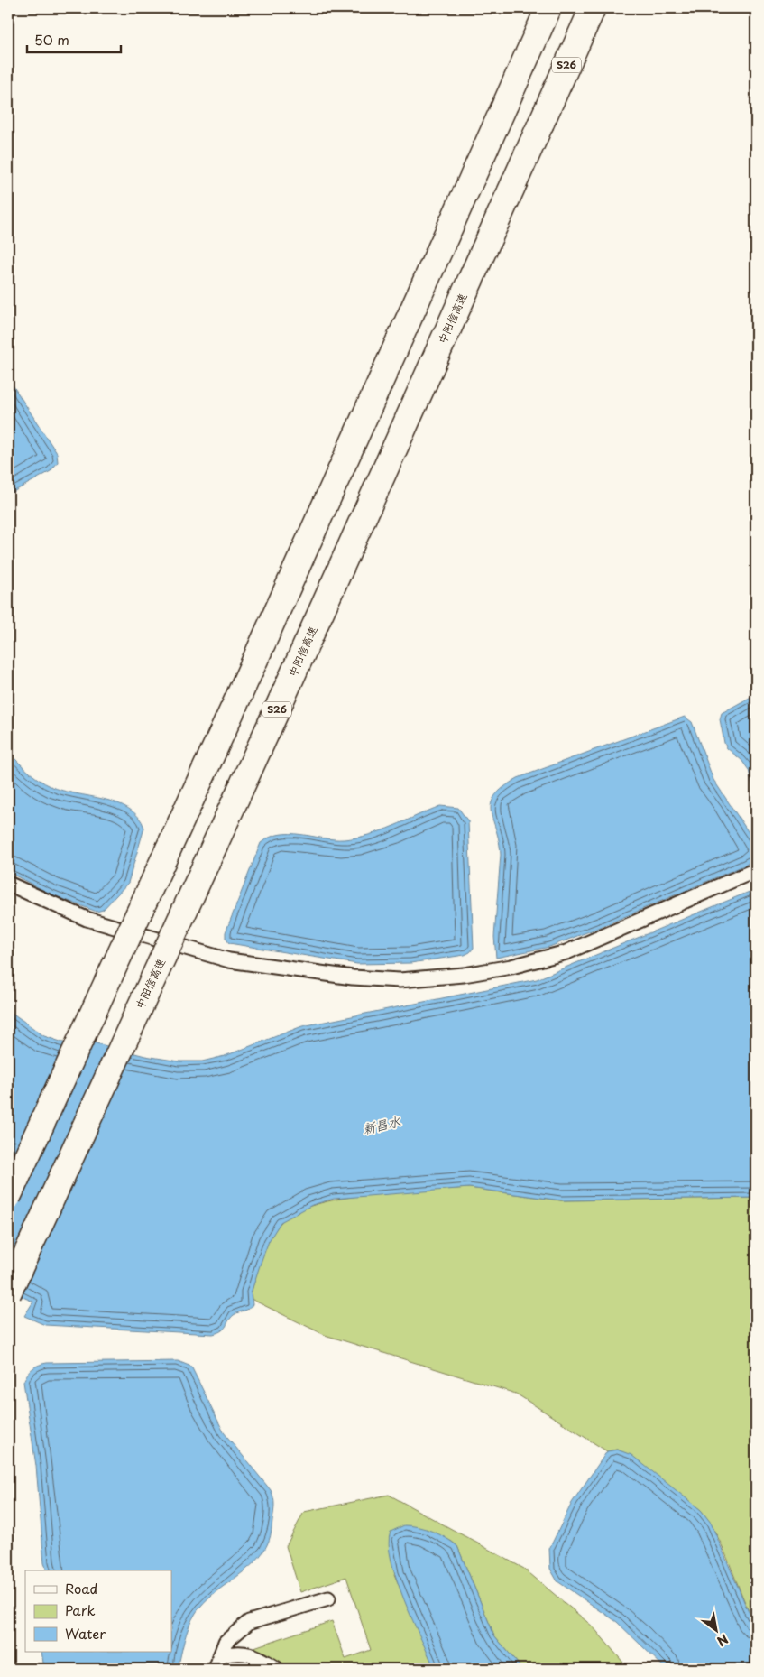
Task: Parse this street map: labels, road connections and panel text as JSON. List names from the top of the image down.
{
  "streets": {
    "highway": ["S26", "中阳信高速"]
  },
  "water": ["新昌水"],
  "legend": ["Road", "Park", "Water"],
  "scale_bar": "50 m",
  "north": "bottom right"
}
